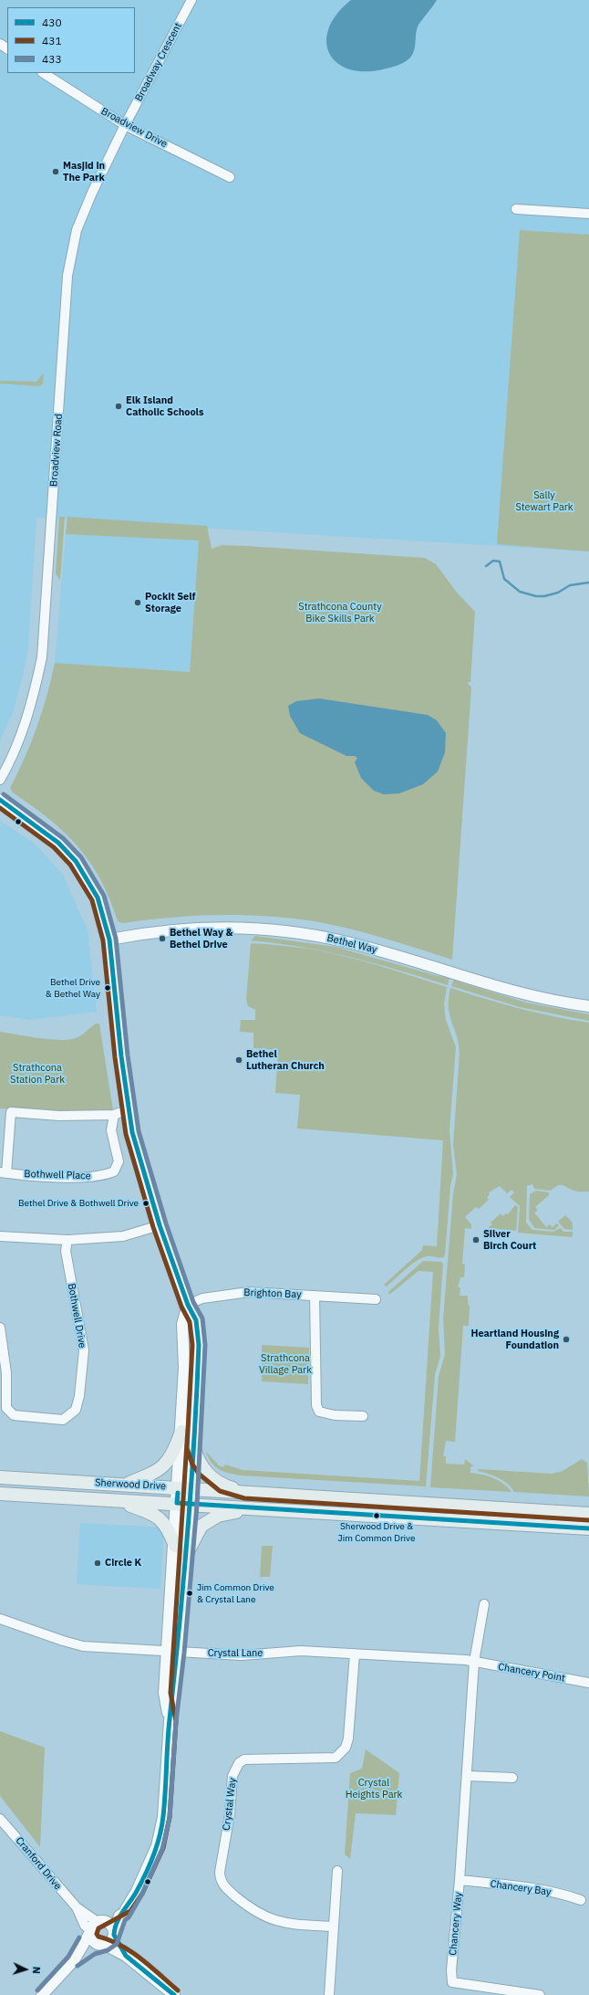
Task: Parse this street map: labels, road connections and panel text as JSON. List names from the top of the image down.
{
  "streets": {
    "main road": ["Sherwood Drive"],
    "street": [
      "Broadway Crescent",
      "Broadview Drive",
      "Broadview Road",
      "Bethel Way",
      "Bothwell Place",
      "Brighton Bay",
      "Bothwell Drive",
      "Crystal Lane",
      "Chancery Point",
      "Crystal Way",
      "Cranford Drive",
      "Chancery Bay",
      "Chancery Way"
    ]
  },
  "crossings": [
    ["Broadway Crescent", "Broadview Drive"],
    ["Broadway Crescent", "Broadview Road"],
    ["Broadview Drive", "Broadview Road"],
    ["Crystal Lane", "Chancery Point"],
    ["Crystal Lane", "Crystal Way"],
    ["Crystal Lane", "Chancery Way"],
    ["Chancery Point", "Chancery Way"],
    ["Chancery Bay", "Chancery Way"]
  ],
  "parks": [
    "Sally Stewart Park",
    "Strathcona County Bike Skills Park",
    "Strathcona Station Park",
    "Strathcona Village Park",
    "Crystal Heights Park"
  ],
  "places": [
    "Masjid in The Park",
    "Elk Island Catholic Schools",
    "Pockit Self Storage",
    "Bethel Way & Bethel Drive",
    "Bethel Drive & Bethel Way",
    "Bethel Lutheran Church",
    "Bethel Drive & Bothwell Drive",
    "Silver Birch Court",
    "Heartland Housing Foundation",
    "Sherwood Drive & Jim Common Drive",
    "Circle K",
    "Jim Common Drive & Crystal Lane"
  ],
  "lines": ["transit line 433", "transit line 430", "transit line 431"],
  "legend": ["430", "431", "433"],
  "north": "right"
}
